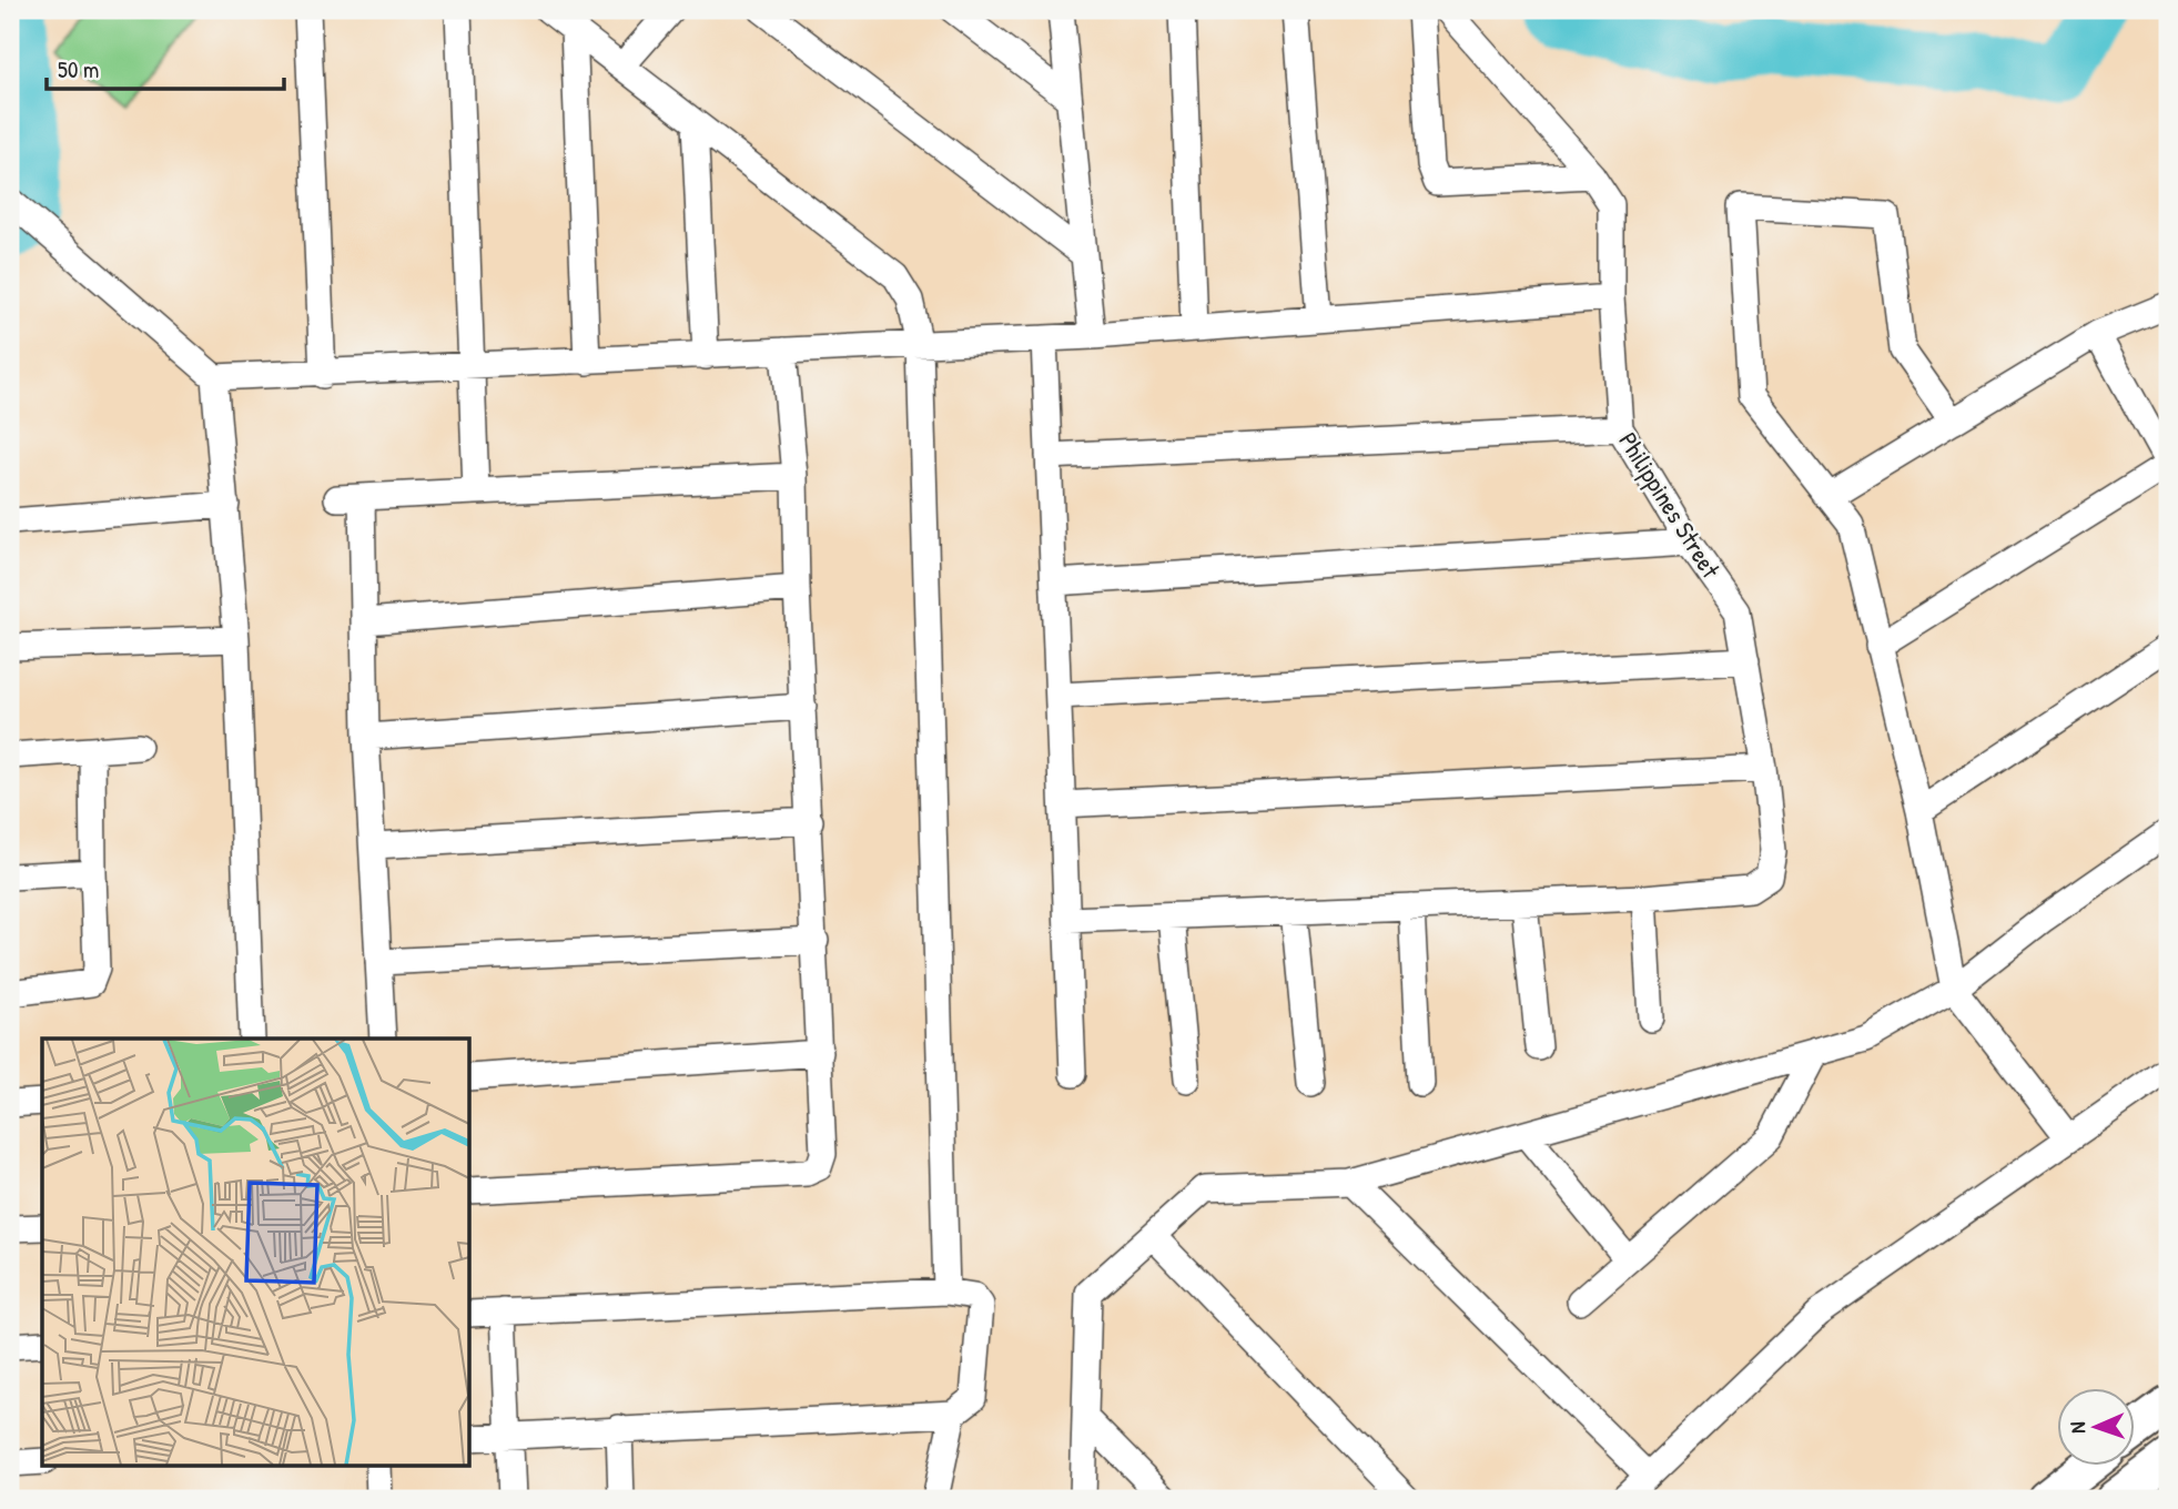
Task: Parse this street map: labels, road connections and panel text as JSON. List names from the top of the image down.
{
  "streets": {
    "street": ["Philippines Street"]
  },
  "scale_bar": "50 m",
  "north": "left"
}
